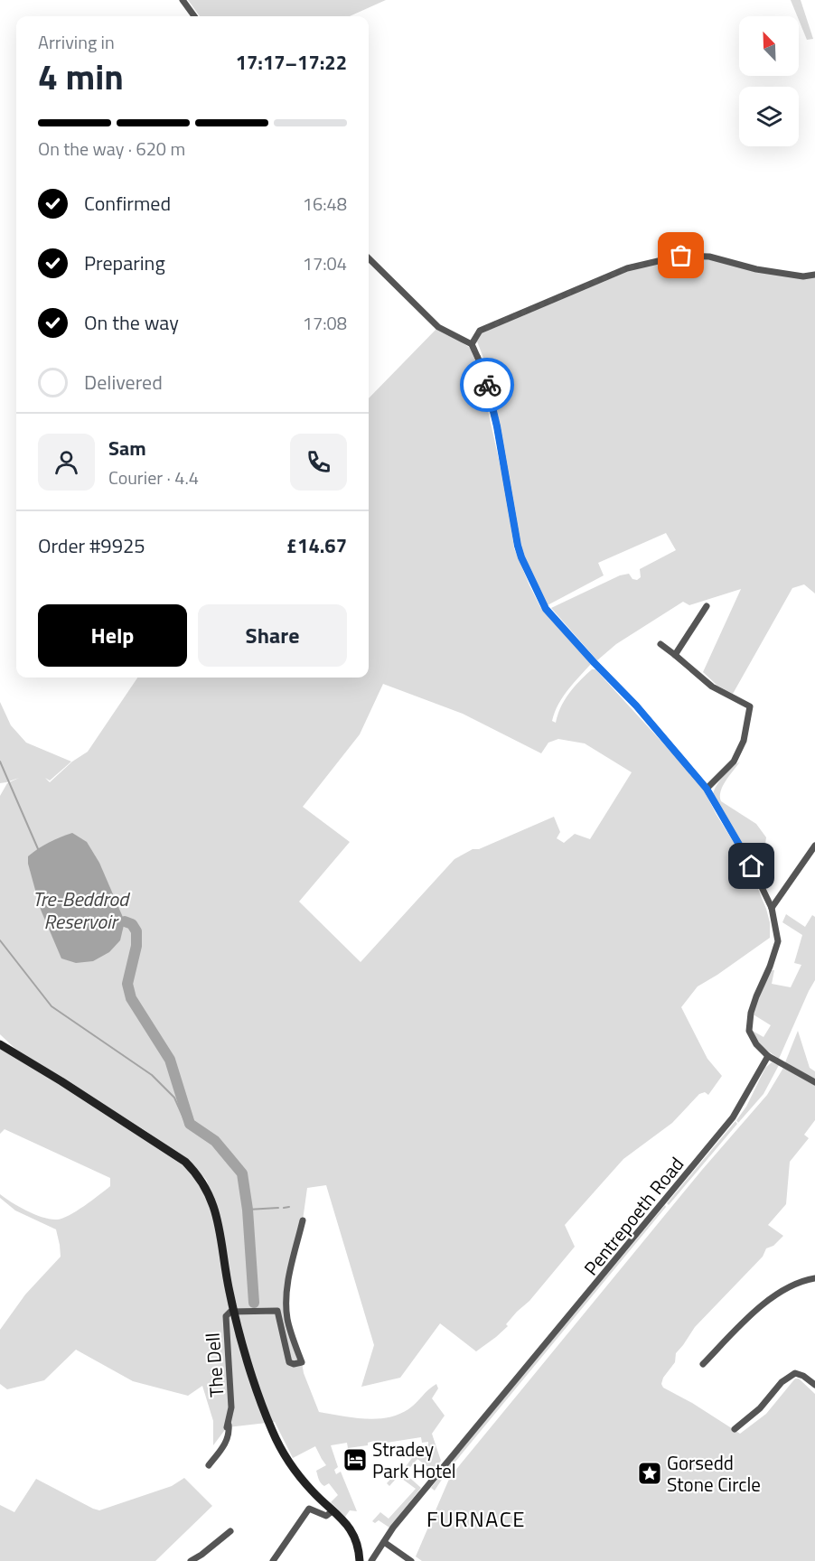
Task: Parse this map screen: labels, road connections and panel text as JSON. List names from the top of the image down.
{
  "streets": {
    "street": ["Pentrepoeth Road", "The Dell"]
  },
  "districts": ["FURNACE"],
  "water": ["Tre-Beddrod Reservoir"],
  "places": {
    "hotel": ["Stradey Park Hotel"],
    "place": ["Gorsedd Stone Circle"]
  },
  "north": "top left",
  "page": {
    "heading": ["4 min", "Arriving in", "17:17–17:22"],
    "panel": [
      "Sam",
      "Courier · 4.4",
      "Order #9925",
      "£14.67"
    ],
    "bar": "On the way · 620 m",
    "list": [
      ["Confirmed", "16:48"],
      ["Preparing", "17:04"],
      ["On the way", "17:08"],
      "Delivered"
    ],
    "buttons": ["Help", "Share"]
  }
}
